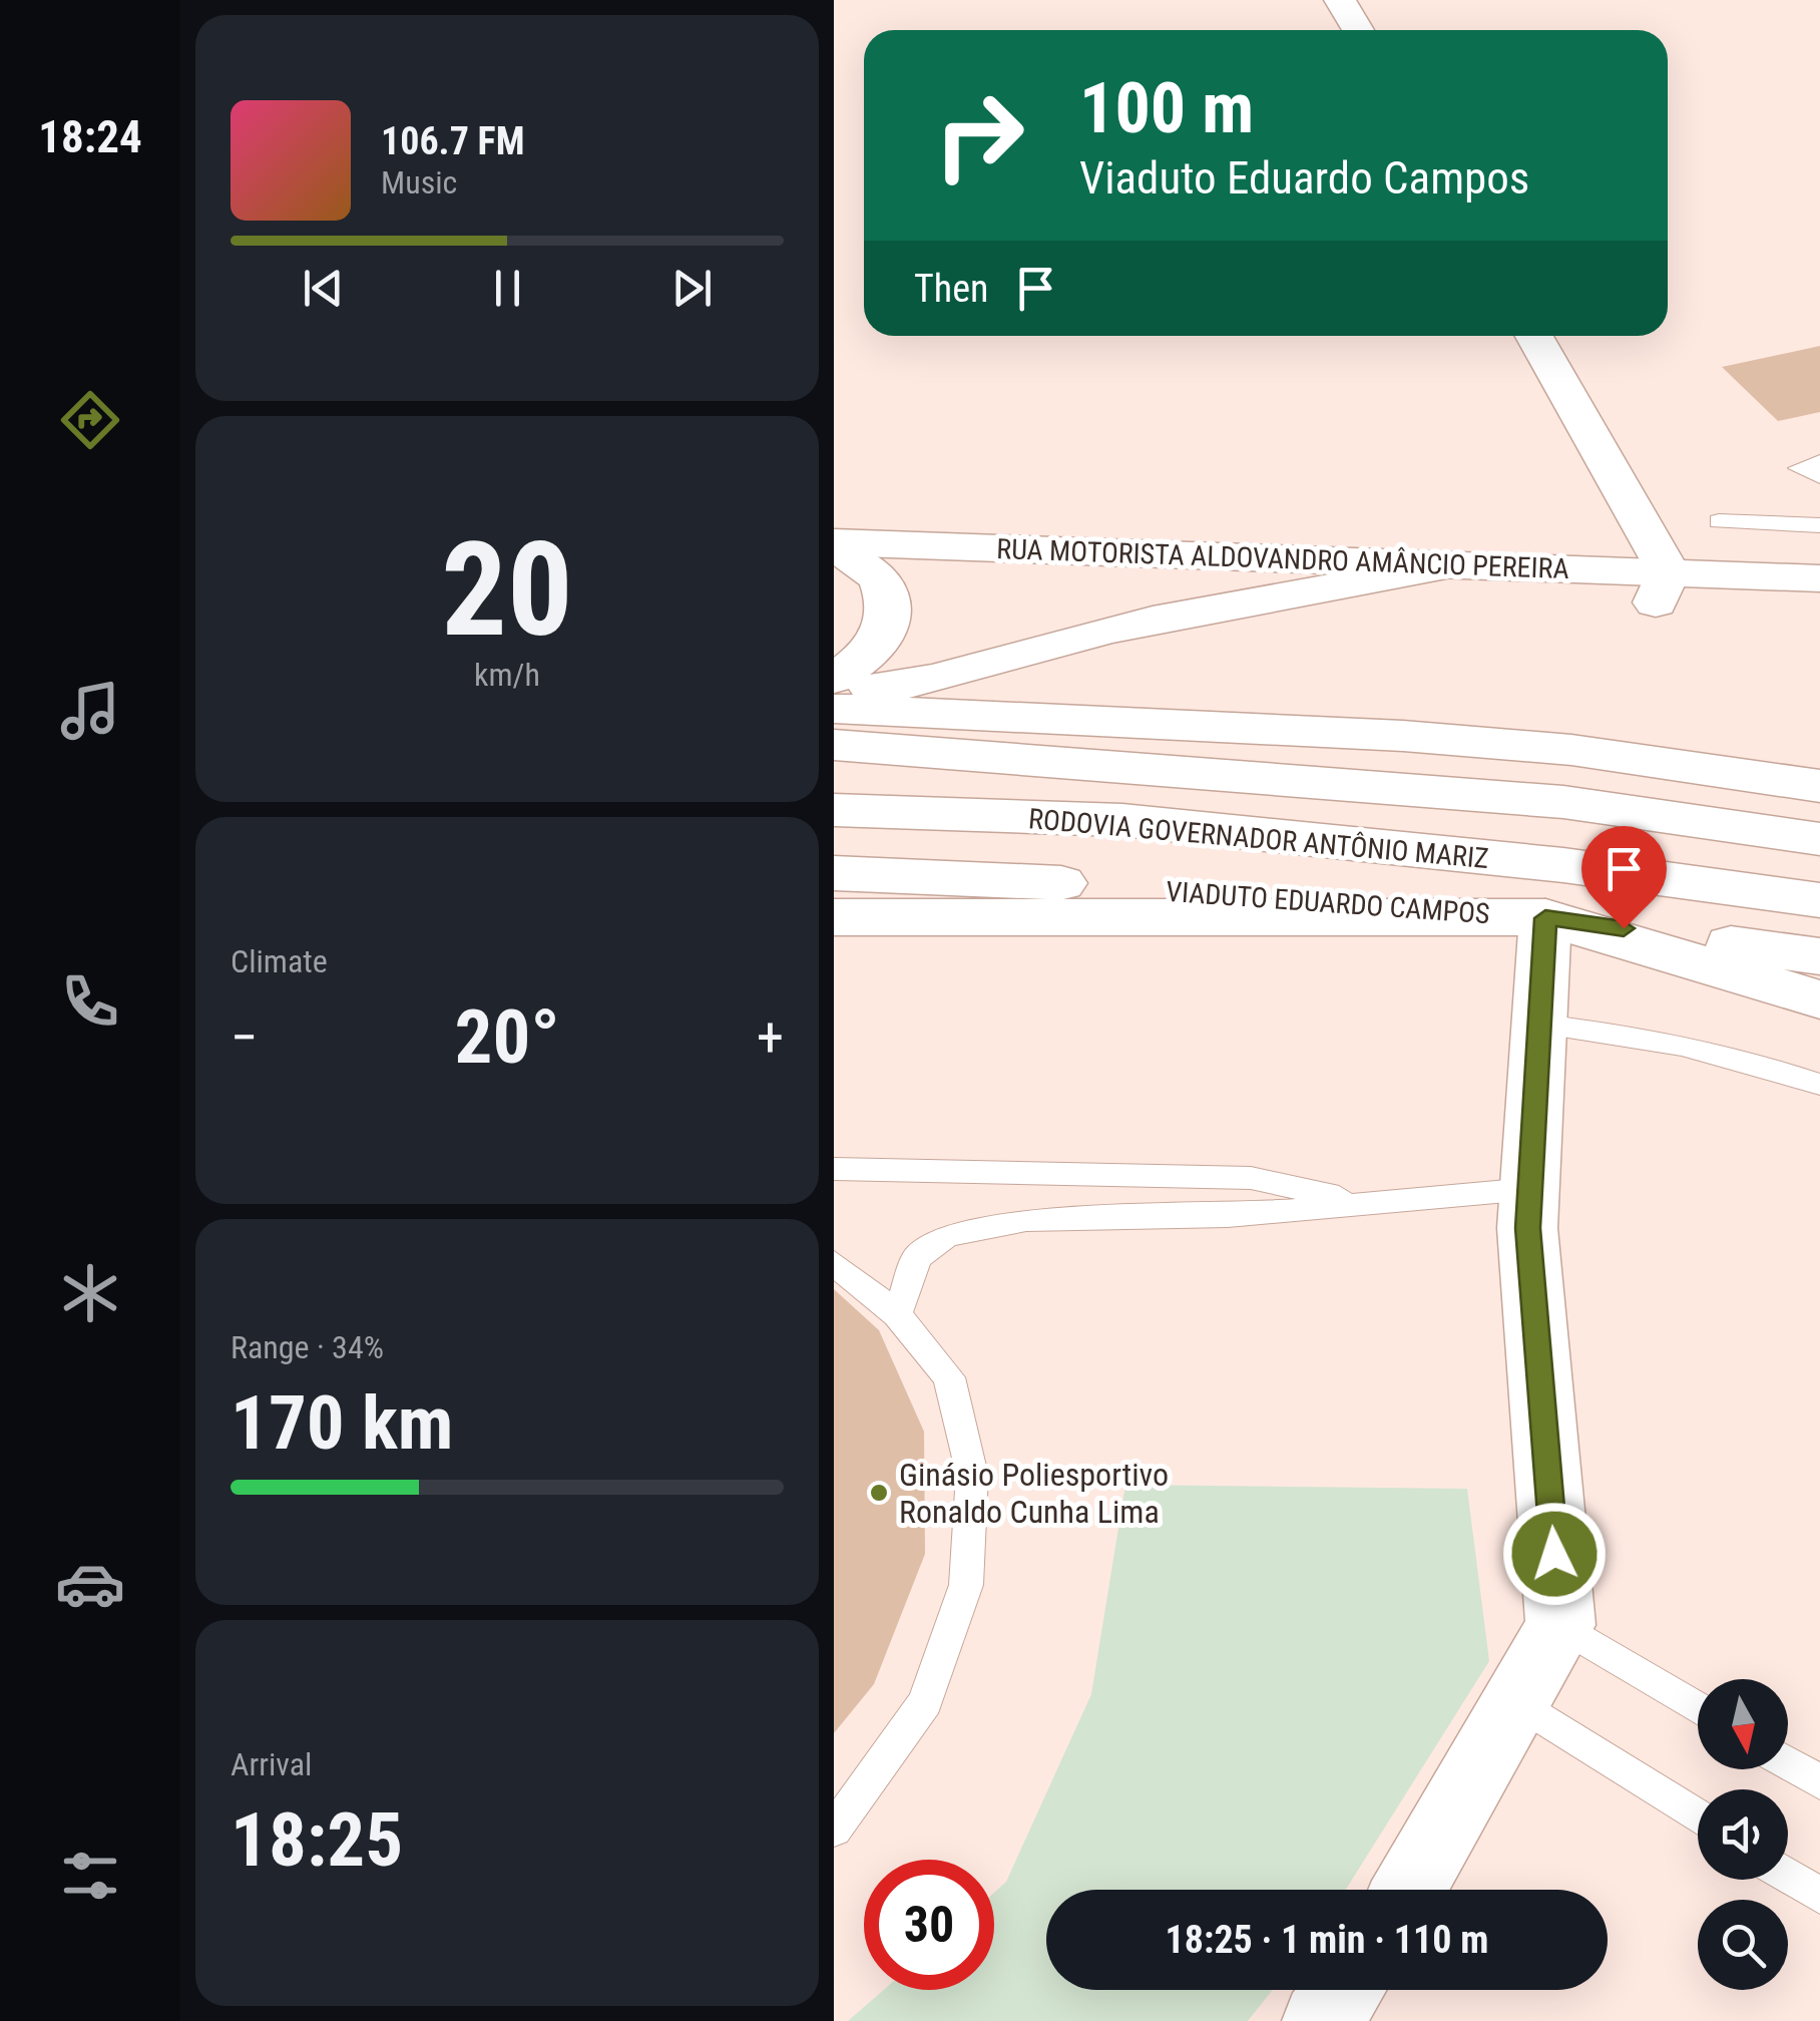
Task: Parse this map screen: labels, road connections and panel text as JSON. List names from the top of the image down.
{
  "streets": {
    "main road": ["RUA MOTORISTA ALDOVANDRO AMÂNCIO PEREIRA", "RODOVIA GOVERNADOR ANTÔNIO MARIZ", "VIADUTO EDUARDO CAMPOS"]
  },
  "crossings": [
    ["RODOVIA GOVERNADOR ANTÔNIO MARIZ", "VIADUTO EDUARDO CAMPOS"]
  ],
  "places": ["Ginásio Poliesportivo Ronaldo Cunha Lima"],
  "north": "bottom",
  "page": {
    "tabs": "18:24",
    "turn": ["100 m", "Viaduto Eduardo Campos"],
    "song": ["106.7 FM", "Music"],
    "then": "Then",
    "tile": [
      ["20", "km/h"],
      "Climate",
      ["Range · 34%", "170 km"],
      ["Arrival", "18:25"]
    ],
    "heat": ["−", "20°", "+"],
    "limit": "30",
    "trip": "18:25 · 1 min · 110 m"
  }
}
